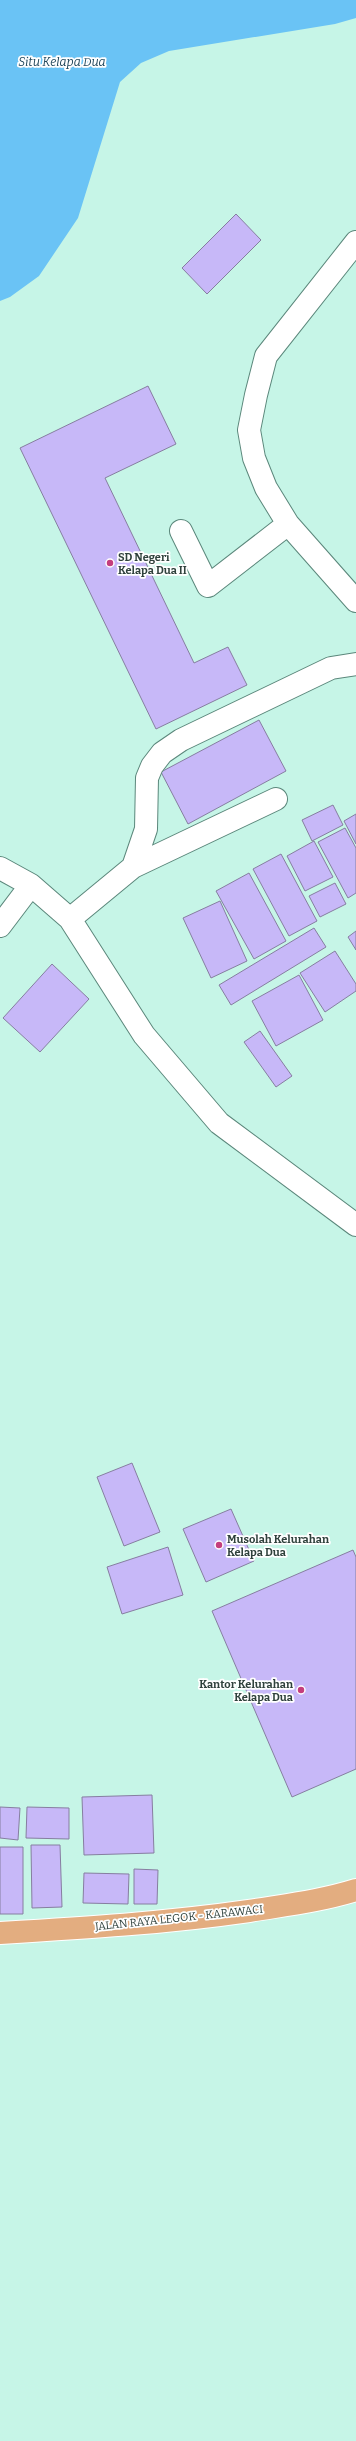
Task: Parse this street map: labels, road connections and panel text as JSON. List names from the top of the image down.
{
  "streets": {
    "main road": ["JALAN RAYA LEGOK - KARAWACI"]
  },
  "water": ["Situ Kelapa Dua"],
  "places": ["SD Negeri Kelapa Dua II", "Musolah Kelurahan Kelapa Dua", "Kantor Kelurahan Kelapa Dua"]
}
